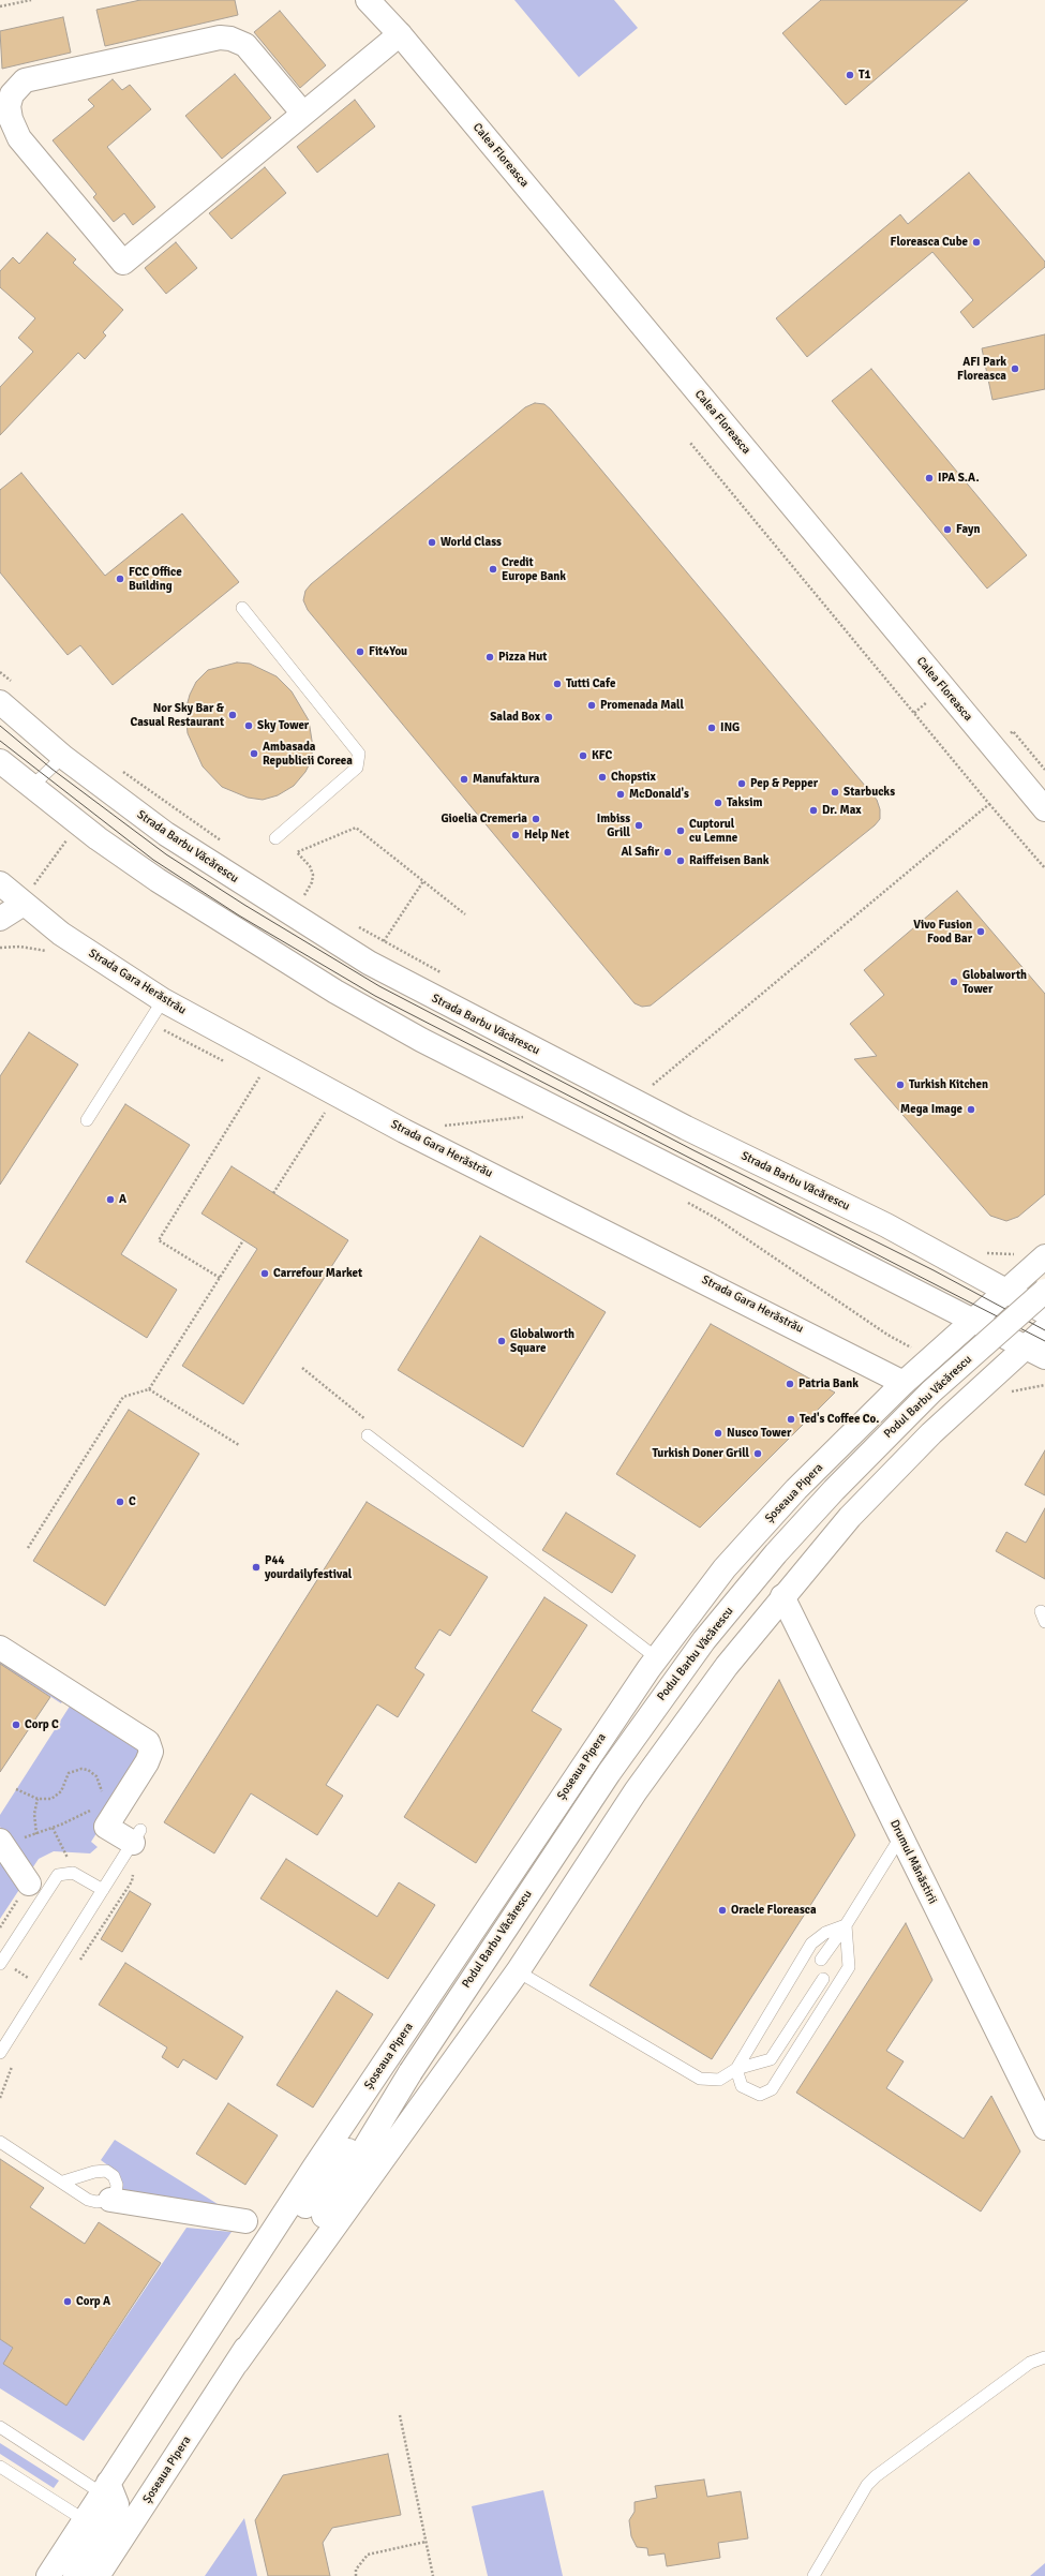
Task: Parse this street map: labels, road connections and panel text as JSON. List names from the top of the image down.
{
  "streets": {
    "main road": [
      "Calea Floreasca",
      "Strada Barbu Văcărescu",
      "Strada Gara Herăstrău",
      "Podul Barbu Văcărescu",
      "Șoseaua Pipera",
      "Drumul Mănăstirii"
    ]
  },
  "crossings": [
    ["Strada Barbu Văcărescu", "Șoseaua Pipera"],
    ["Strada Gara Herăstrău", "Șoseaua Pipera"],
    ["Podul Barbu Văcărescu", "Șoseaua Pipera"],
    ["Șoseaua Pipera", "Drumul Mănăstirii"]
  ],
  "places": [
    "T1",
    "Floreasca Cube",
    "AFI Park Floreasca",
    "IPA S.A.",
    "Fayn",
    "World Class",
    "Credit Europe Bank",
    "FCC Office Building",
    "Fit4You",
    "Pizza Hut",
    "Tutti Cafe",
    "Promenada Mall",
    "Nor Sky Bar & Casual Restaurant",
    "Salad Box",
    "Sky Tower",
    "ING",
    "Ambasada Republicii Coreea",
    "KFC",
    "Chopstix",
    "Manufaktura",
    "Pep & Pepper",
    "Starbucks",
    "McDonald's",
    "Taksim",
    "Dr. Max",
    "Gioelia Cremeria",
    "Imbiss Grill",
    "Cuptorul cu Lemne",
    "Help Net",
    "Al Safir",
    "Raiffeisen Bank",
    "Vivo Fusion Food Bar",
    "Globalworth Tower",
    "Turkish Kitchen",
    "Mega Image",
    "A",
    "Carrefour Market",
    "Globalworth Square",
    "Patria Bank",
    "Ted's Coffee Co.",
    "Nusco Tower",
    "Turkish Doner Grill",
    "C",
    "P44 yourdailyfestival",
    "Corp C",
    "Oracle Floreasca",
    "Corp A"
  ]
}
